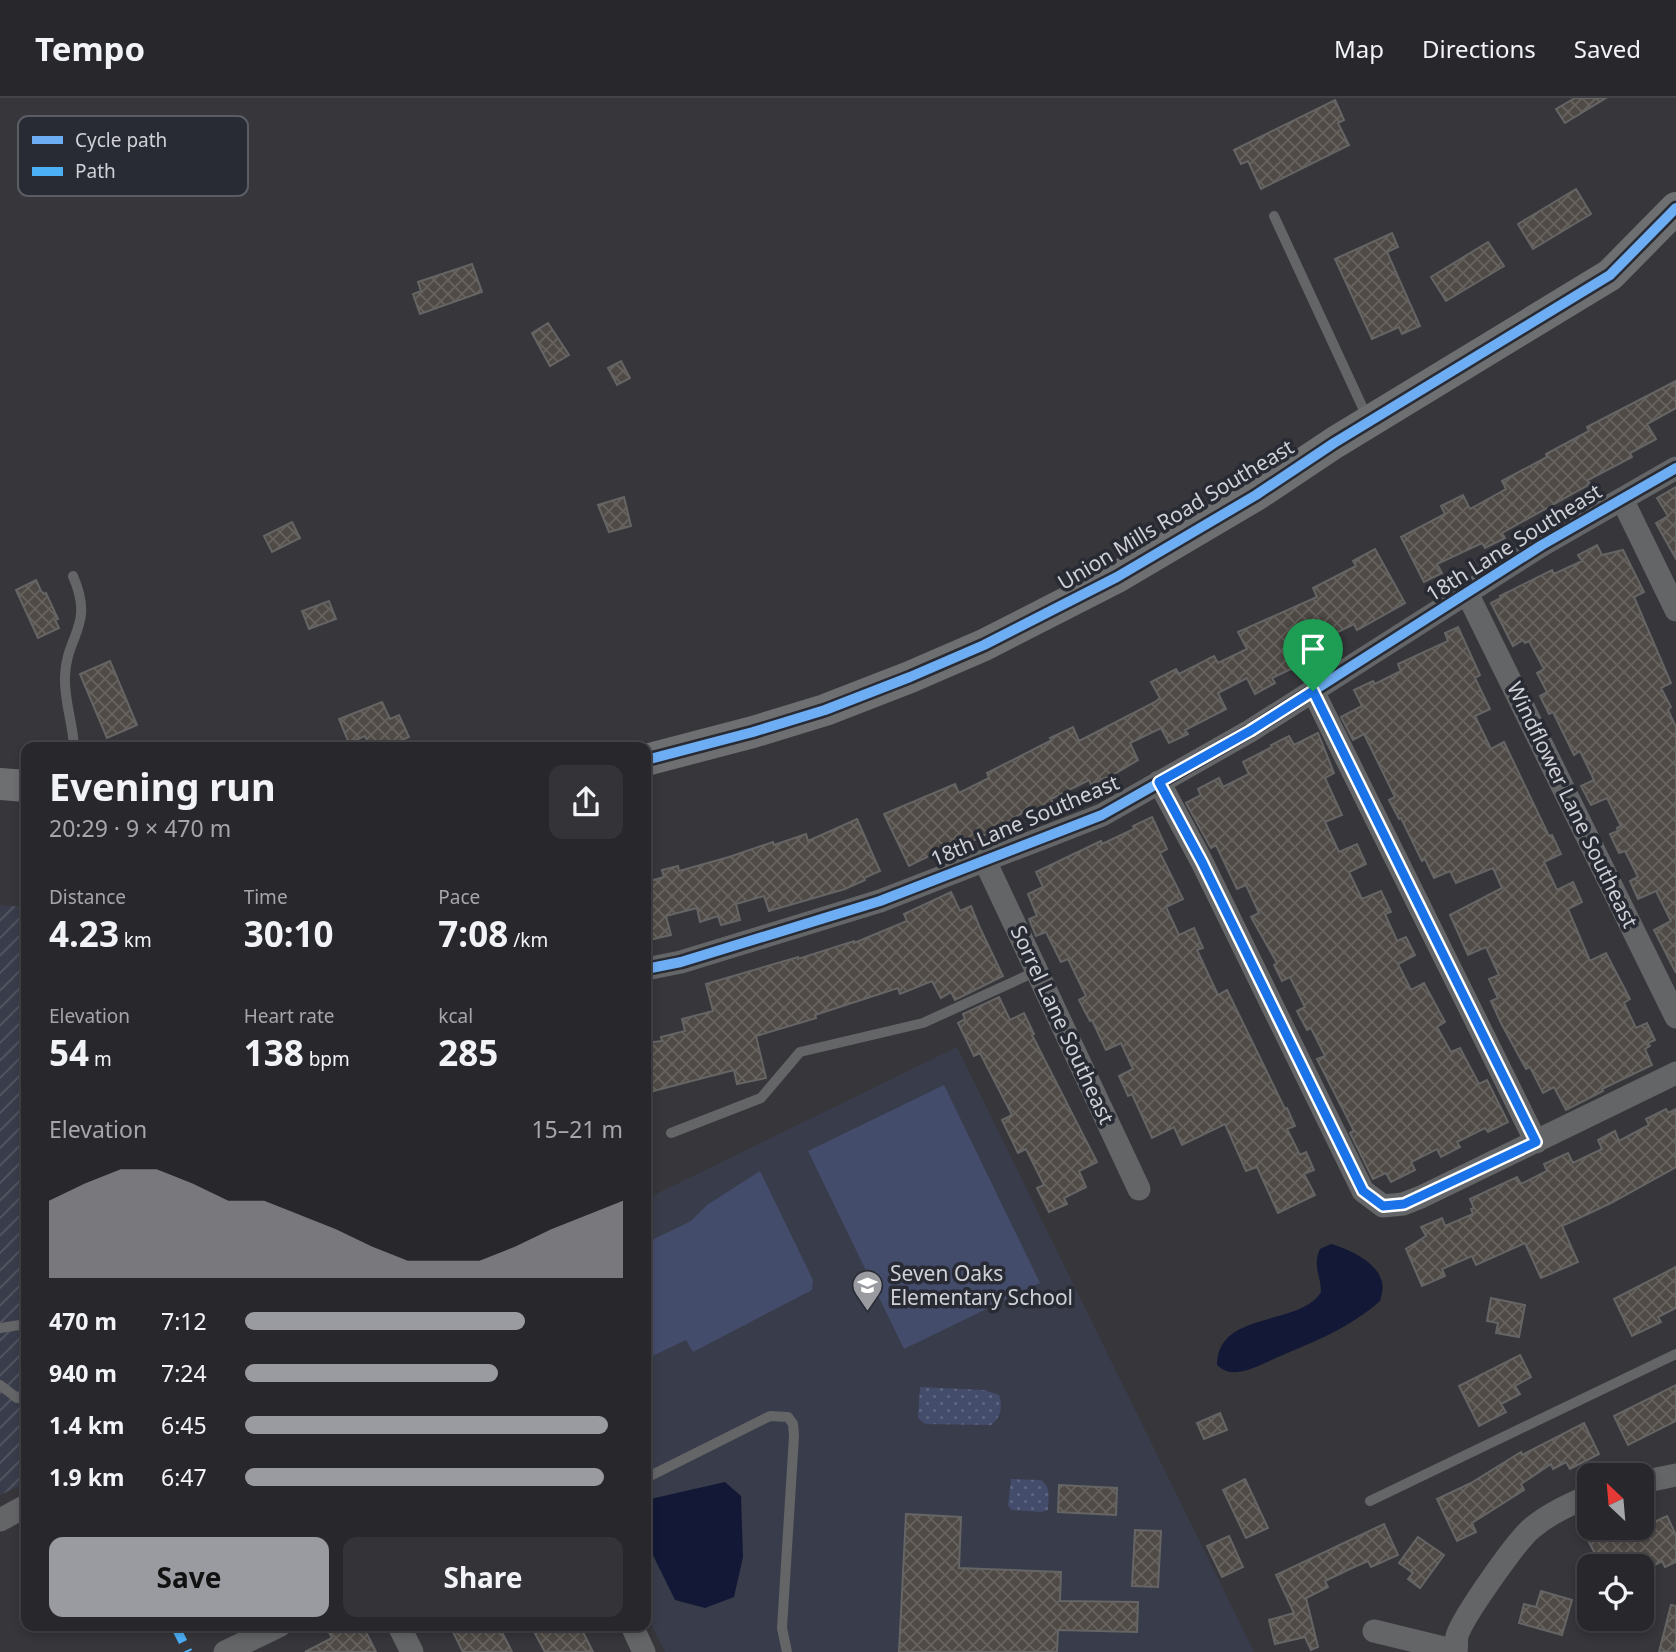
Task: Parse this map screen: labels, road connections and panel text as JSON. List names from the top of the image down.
{
  "streets": {
    "street": [
      "Union Mills Road Southeast",
      "18th Lane Southeast",
      "Windflower Lane Southeast",
      "Sorrel Lane Southeast"
    ]
  },
  "crossings": [
    ["18th Lane Southeast", "Windflower Lane Southeast"],
    ["18th Lane Southeast", "Sorrel Lane Southeast"]
  ],
  "places": {
    "school or university": ["Seven Oaks Elementary School"]
  },
  "legend": ["Cycle path", "Path"],
  "north": "top left",
  "page": {
    "header": "Tempo",
    "nav": ["Map", "Directions", "Saved"],
    "heading": ["Evening run", "20:29 · 9 × 470 m"],
    "stats": [
      ["Distance", "4.23 km"],
      ["Time", "30:10"],
      ["Pace", "7:08 /km"],
      ["Elevation", "54 m"],
      ["Heart rate", "138 bpm"],
      ["kcal", "285"]
    ],
    "chart": ["Elevation", "15–21 m"],
    "list": [
      {
        "name": "470 m",
        "note": "7:12"
      },
      {
        "name": "940 m",
        "note": "7:24"
      },
      {
        "name": "1.4 km",
        "note": "6:45"
      },
      {
        "name": "1.9 km",
        "note": "6:47"
      }
    ],
    "buttons": ["Save", "Share"]
  }
}
